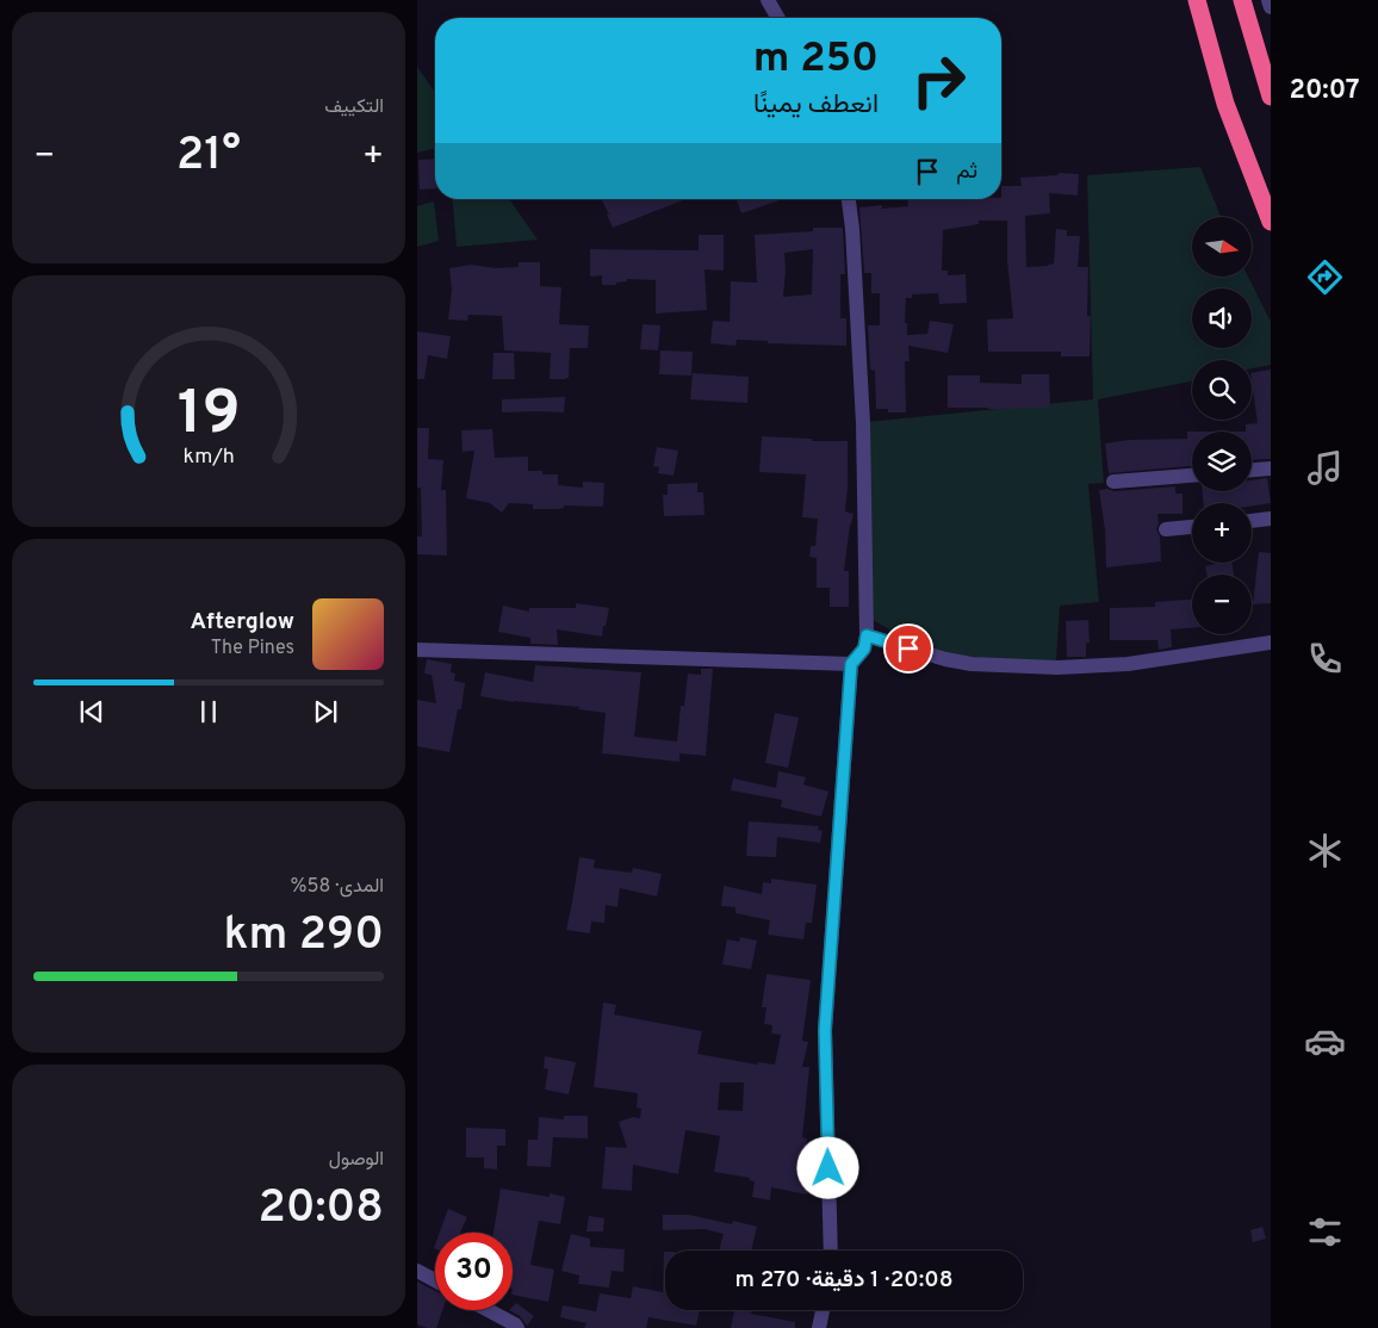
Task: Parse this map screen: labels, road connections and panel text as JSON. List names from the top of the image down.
{
  "north": "right",
  "page": {
    "tabs": "20:07",
    "tile": [
      "التكييف",
      ["المدى · 58%", "290 km"],
      ["الوصول", "20:08"]
    ],
    "turn": ["250 m", "انعطف يمينًا"],
    "heat": ["−", "21°", "+"],
    "then": "ثم",
    "map_buttons": ["+", "−"],
    "song": ["Afterglow", "The Pines"],
    "limit": "30",
    "trip": "20:08 · 1 دقيقة · 270 m",
    "gauge": ["19", "km/h"]
  }
}
